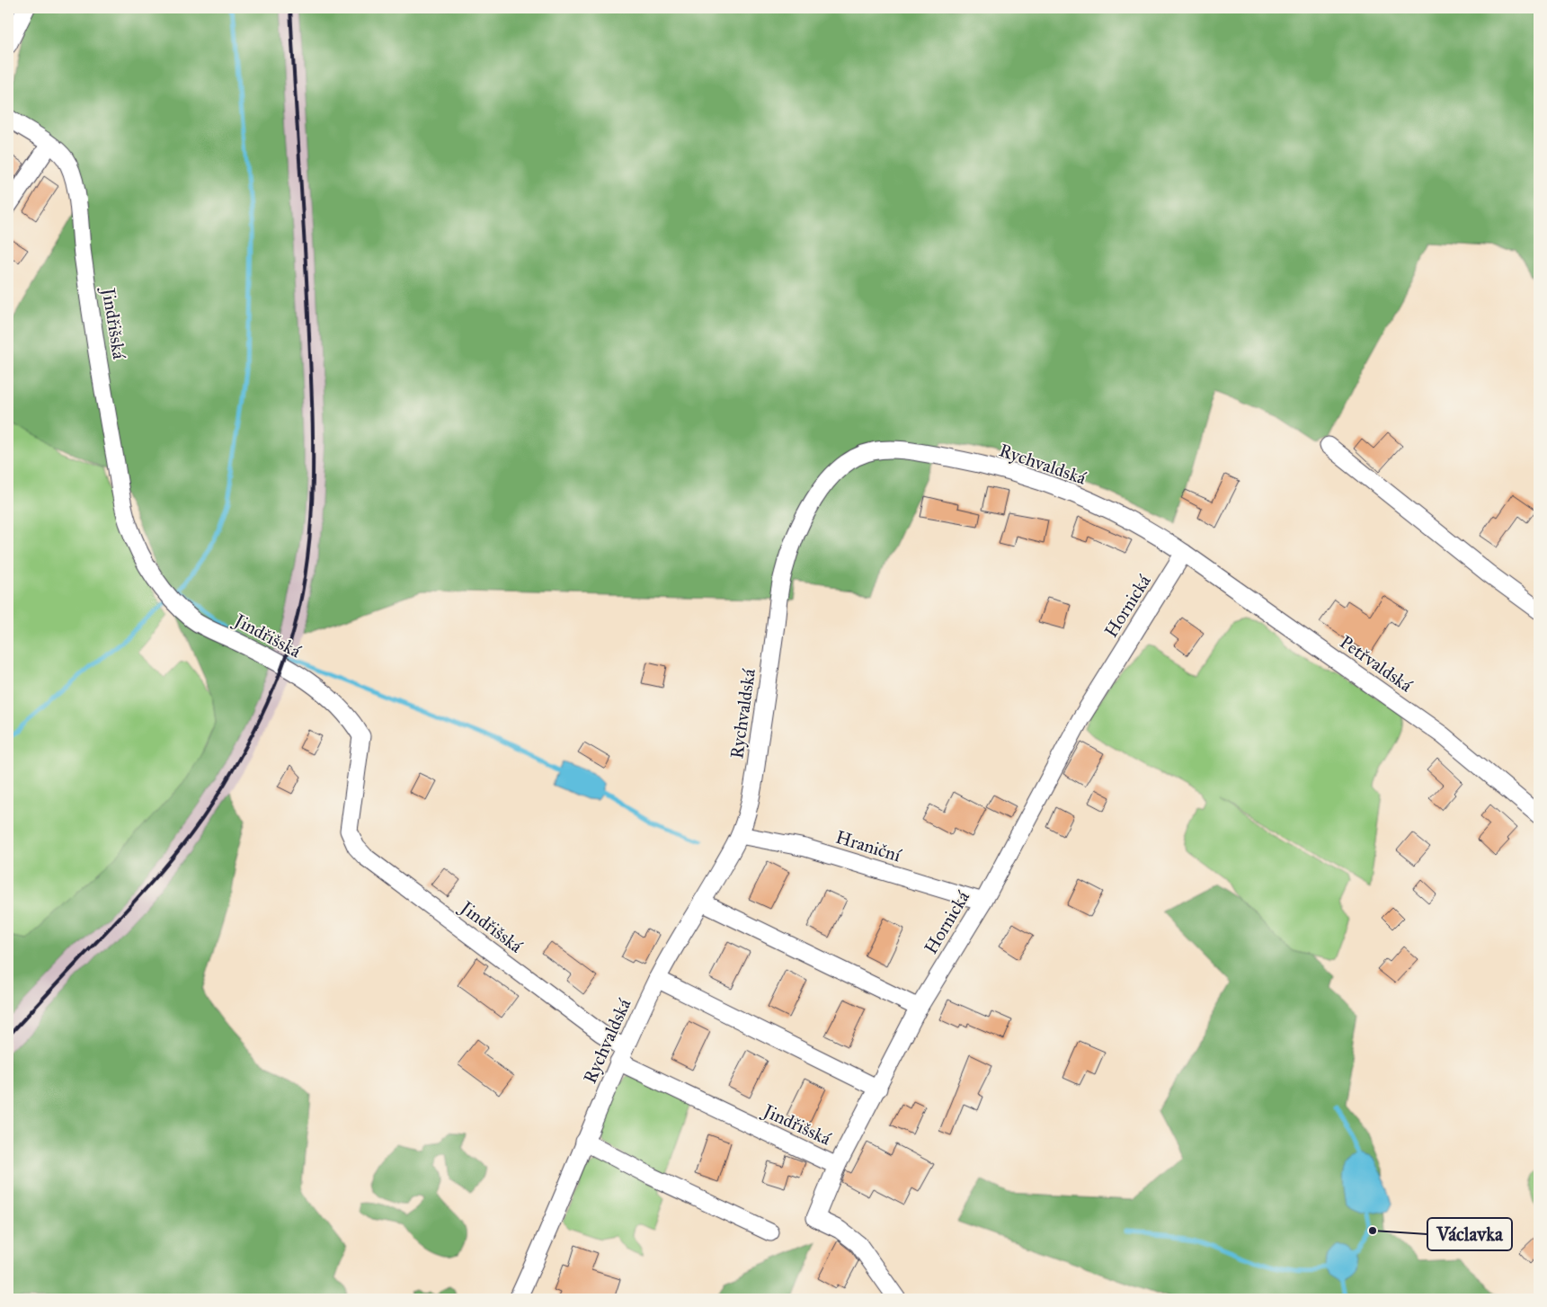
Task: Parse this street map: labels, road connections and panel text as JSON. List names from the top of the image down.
{
  "streets": {
    "street": [
      "Jindřišská",
      "Rychvaldská",
      "Hornická",
      "Petřvaldská",
      "Hraniční"
    ]
  },
  "crossings": [
    ["Jindřišská", "Rychvaldská"],
    ["Jindřišská", "Hornická"],
    ["Rychvaldská", "Hornická"],
    ["Rychvaldská", "Petřvaldská"],
    ["Rychvaldská", "Hraniční"],
    ["Hornická", "Petřvaldská"],
    ["Hornická", "Hraniční"]
  ],
  "places": ["Václavka"]
}
